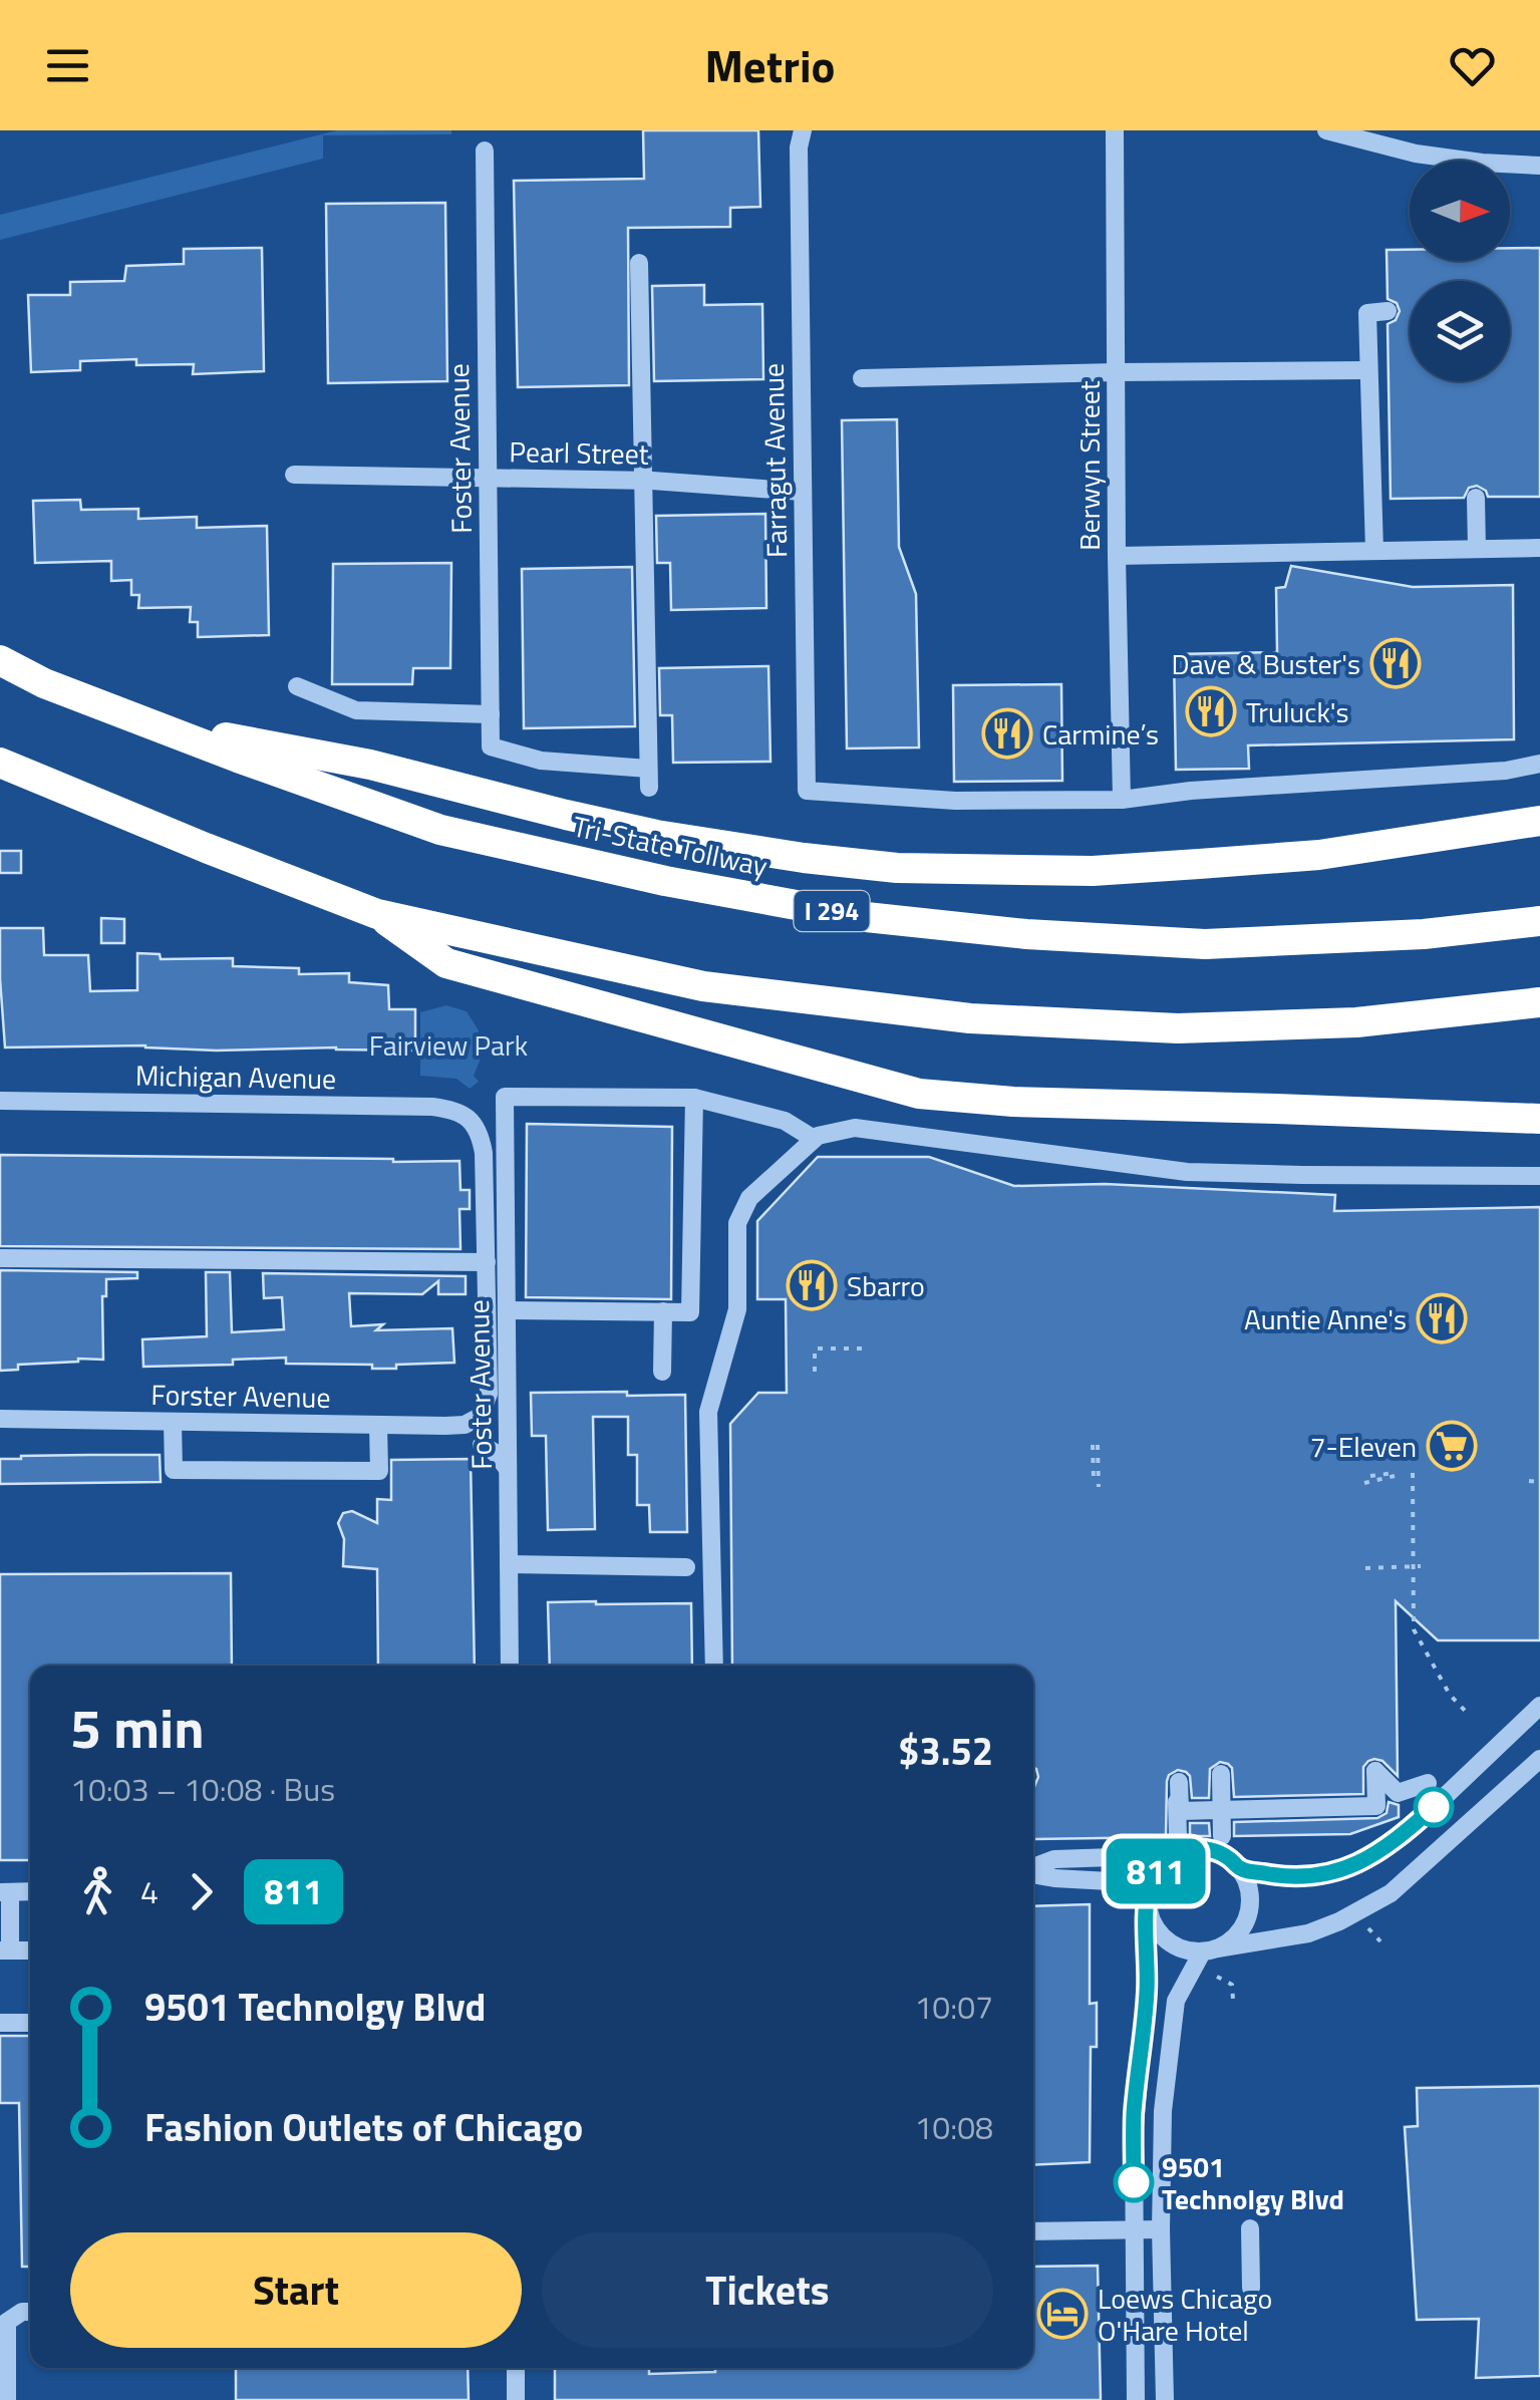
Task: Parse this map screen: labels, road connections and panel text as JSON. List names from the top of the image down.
{
  "streets": {
    "highway": ["Tri-State Tollway", "I 294"],
    "street": [
      "Foster Avenue",
      "Pearl Street",
      "Farragut Avenue",
      "Berwyn Street",
      "Michigan Avenue",
      "Forster Avenue"
    ]
  },
  "crossings": [
    ["Foster Avenue", "Pearl Street"],
    ["Foster Avenue", "Michigan Avenue"],
    ["Foster Avenue", "Forster Avenue"],
    ["Pearl Street", "Farragut Avenue"],
    ["Farragut Avenue", "Berwyn Street"]
  ],
  "parks": ["Fairview Park"],
  "places": {
    "restaurant": [
      "Dave & Buster's",
      "Truluck's",
      "Carmine’s",
      "Sbarro",
      "Auntie Anne's"
    ],
    "supermarket": ["7-Eleven"],
    "other": ["9501 Technolgy Blvd"],
    "hotel": ["Loews Chicago O'Hare Hotel"]
  },
  "lines": ["bus line 811"],
  "north": "right",
  "page": {
    "header": "Metrio",
    "on_map": "811",
    "heading": ["5 min", "10:03 – 10:08 · Bus", "$3.52"],
    "legs": ["4", "811"],
    "list": [
      {
        "name": "9501 Technolgy Blvd",
        "value": "10:07"
      },
      {
        "name": "Fashion Outlets of Chicago",
        "value": "10:08"
      }
    ],
    "buttons": ["Start", "Tickets"]
  }
}
